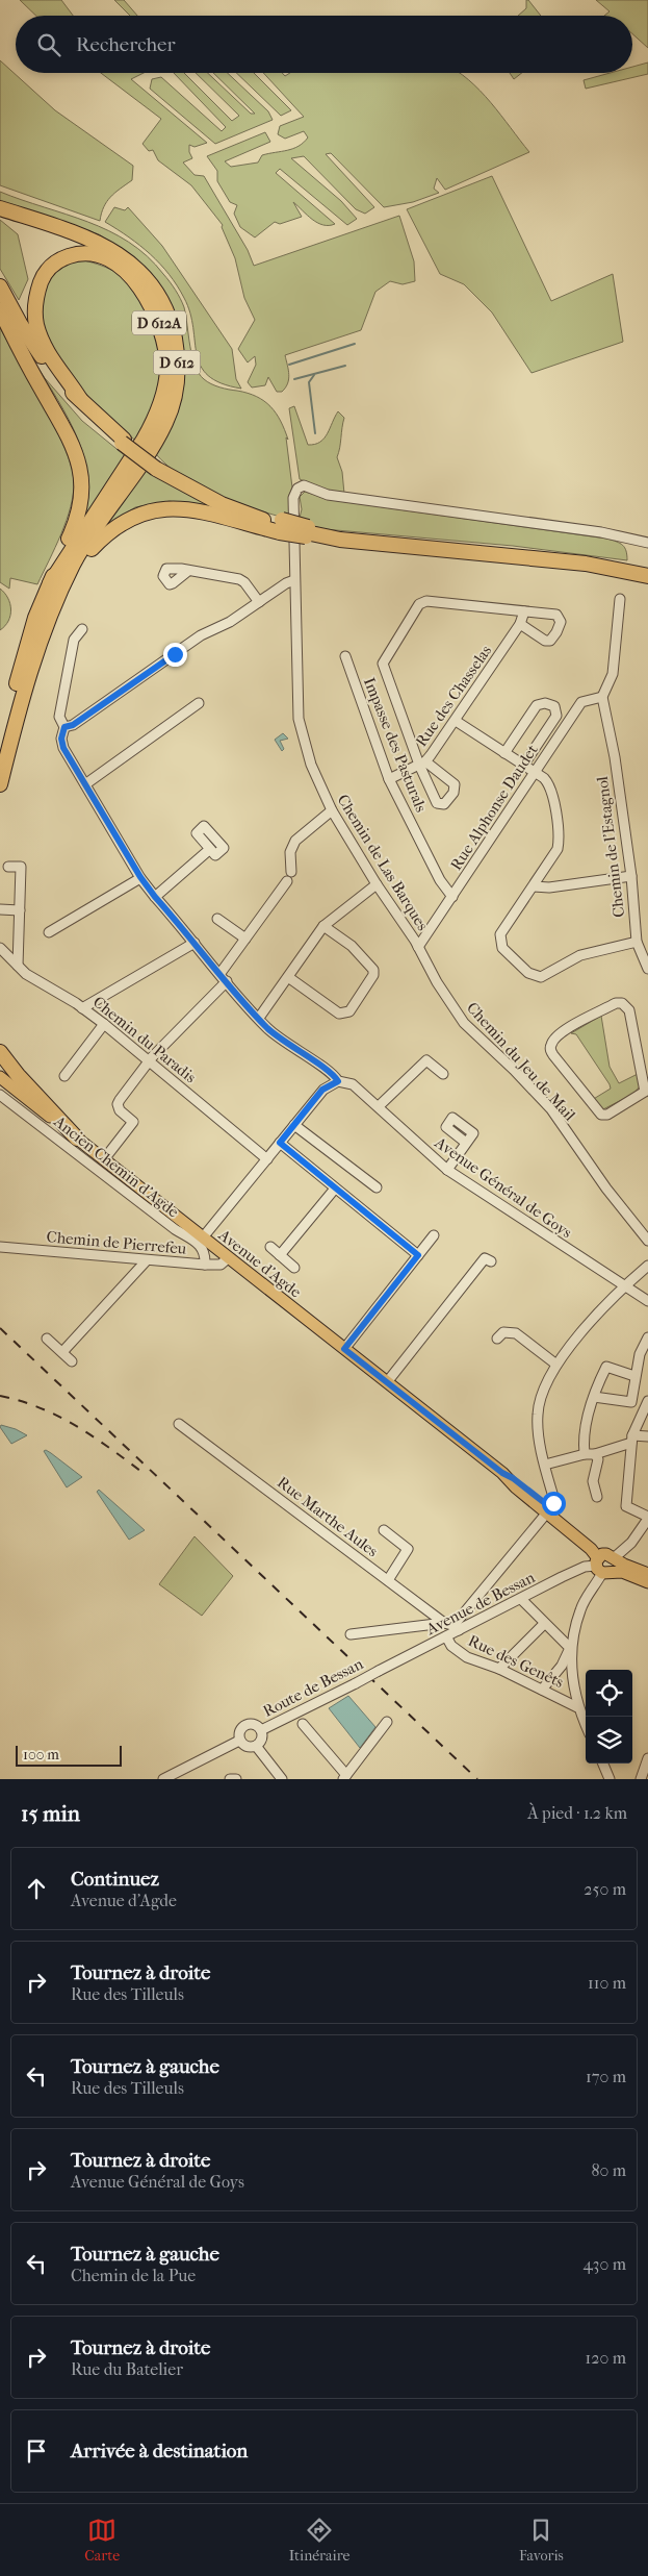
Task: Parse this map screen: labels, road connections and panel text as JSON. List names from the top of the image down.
{
  "streets": {
    "highway": ["D 612A", "D 612"],
    "main road": ["Avenue d'Agde"],
    "street": [
      "Rue des Chasselas",
      "Impasse des Pasturals",
      "Rue Alphonse Daudet",
      "Chemin de l'Estagnol",
      "Chemin de Las Barques",
      "Chemin du Paradis",
      "Chemin du Jeu de Mail",
      "Ancien Chemin d'Agde",
      "Avenue Général de Goys",
      "Chemin de Pierrefeu",
      "Rue Marthe Aules",
      "Avenue de Bessan",
      "Rue des Genêts",
      "Route de Bessan"
    ]
  },
  "crossings": [
    ["D 612A", "D 612"],
    ["Rue des Chasselas", "Impasse des Pasturals"],
    ["Impasse des Pasturals", "Rue Alphonse Daudet"],
    ["Rue Alphonse Daudet", "Chemin de l'Estagnol"],
    ["Rue Alphonse Daudet", "Chemin de Las Barques"],
    ["Rue Alphonse Daudet", "Chemin du Jeu de Mail"],
    ["Chemin de Las Barques", "Chemin du Jeu de Mail"],
    ["Ancien Chemin d'Agde", "Chemin de Pierrefeu"],
    ["Chemin de Pierrefeu", "Avenue d'Agde"],
    ["Avenue d'Agde", "Avenue de Bessan"],
    ["Rue Marthe Aules", "Avenue de Bessan"],
    ["Avenue de Bessan", "Rue des Genêts"],
    ["Avenue de Bessan", "Route de Bessan"]
  ],
  "scale_bar": "100 m",
  "page": {
    "search": "Rechercher",
    "scale": "100 m",
    "heading": ["15 min", "À pied · 1.2 km"],
    "list": [
      ["Continuez", "Avenue d'Agde", "250 m"],
      ["Tournez à droite", "Rue des Tilleuls", "110 m"],
      ["Tournez à gauche", "Rue des Tilleuls", "170 m"],
      ["Tournez à droite", "Avenue Général de Goys", "80 m"],
      ["Tournez à gauche", "Chemin de la Pue", "430 m"],
      ["Tournez à droite", "Rue du Batelier", "120 m"],
      "Arrivée à destination"
    ],
    "nav": ["Carte", "Itinéraire", "Favoris"]
  }
}
